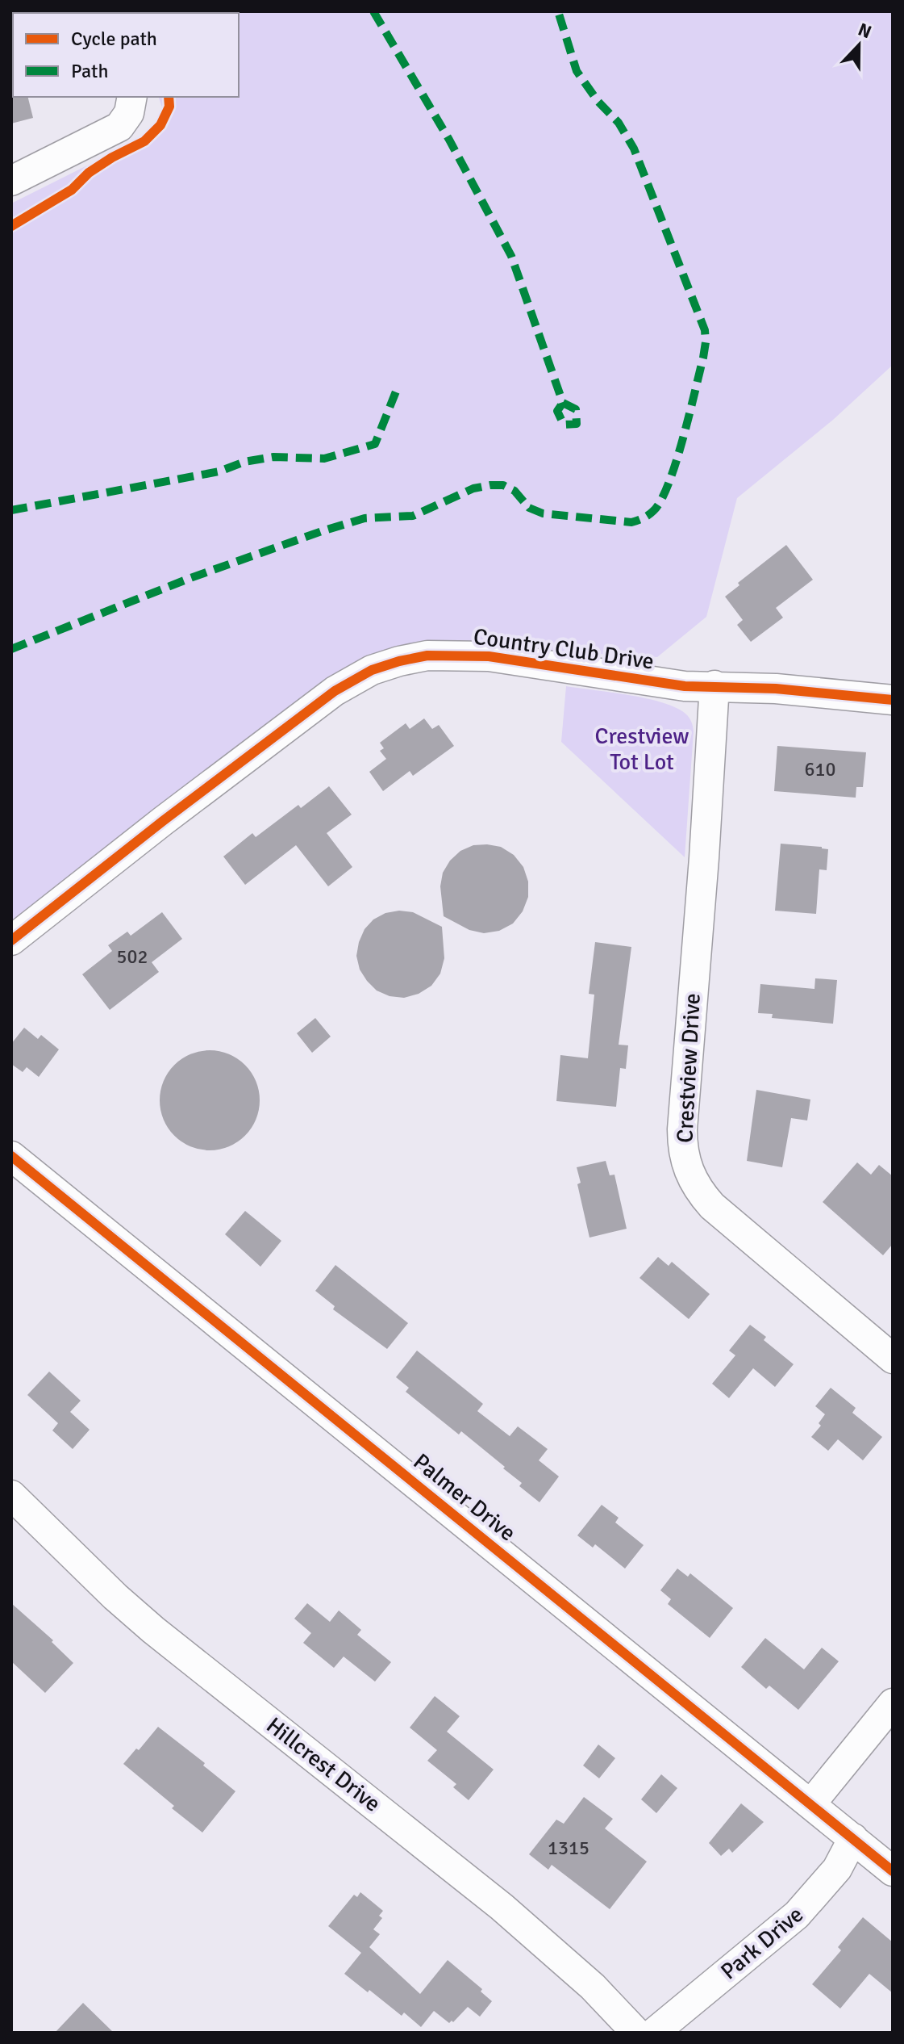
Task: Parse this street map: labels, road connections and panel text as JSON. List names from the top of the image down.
{
  "streets": {
    "street": [
      "Country Club Drive",
      "Crestview Drive",
      "Palmer Drive",
      "Hillcrest Drive",
      "Park Drive"
    ]
  },
  "crossings": [
    ["Country Club Drive", "Crestview Drive"],
    ["Palmer Drive", "Park Drive"]
  ],
  "parks": ["Crestview Tot Lot"],
  "house_numbers": ["610", "502", "1315"],
  "legend": ["Cycle path", "Path"],
  "north": "top"
}
